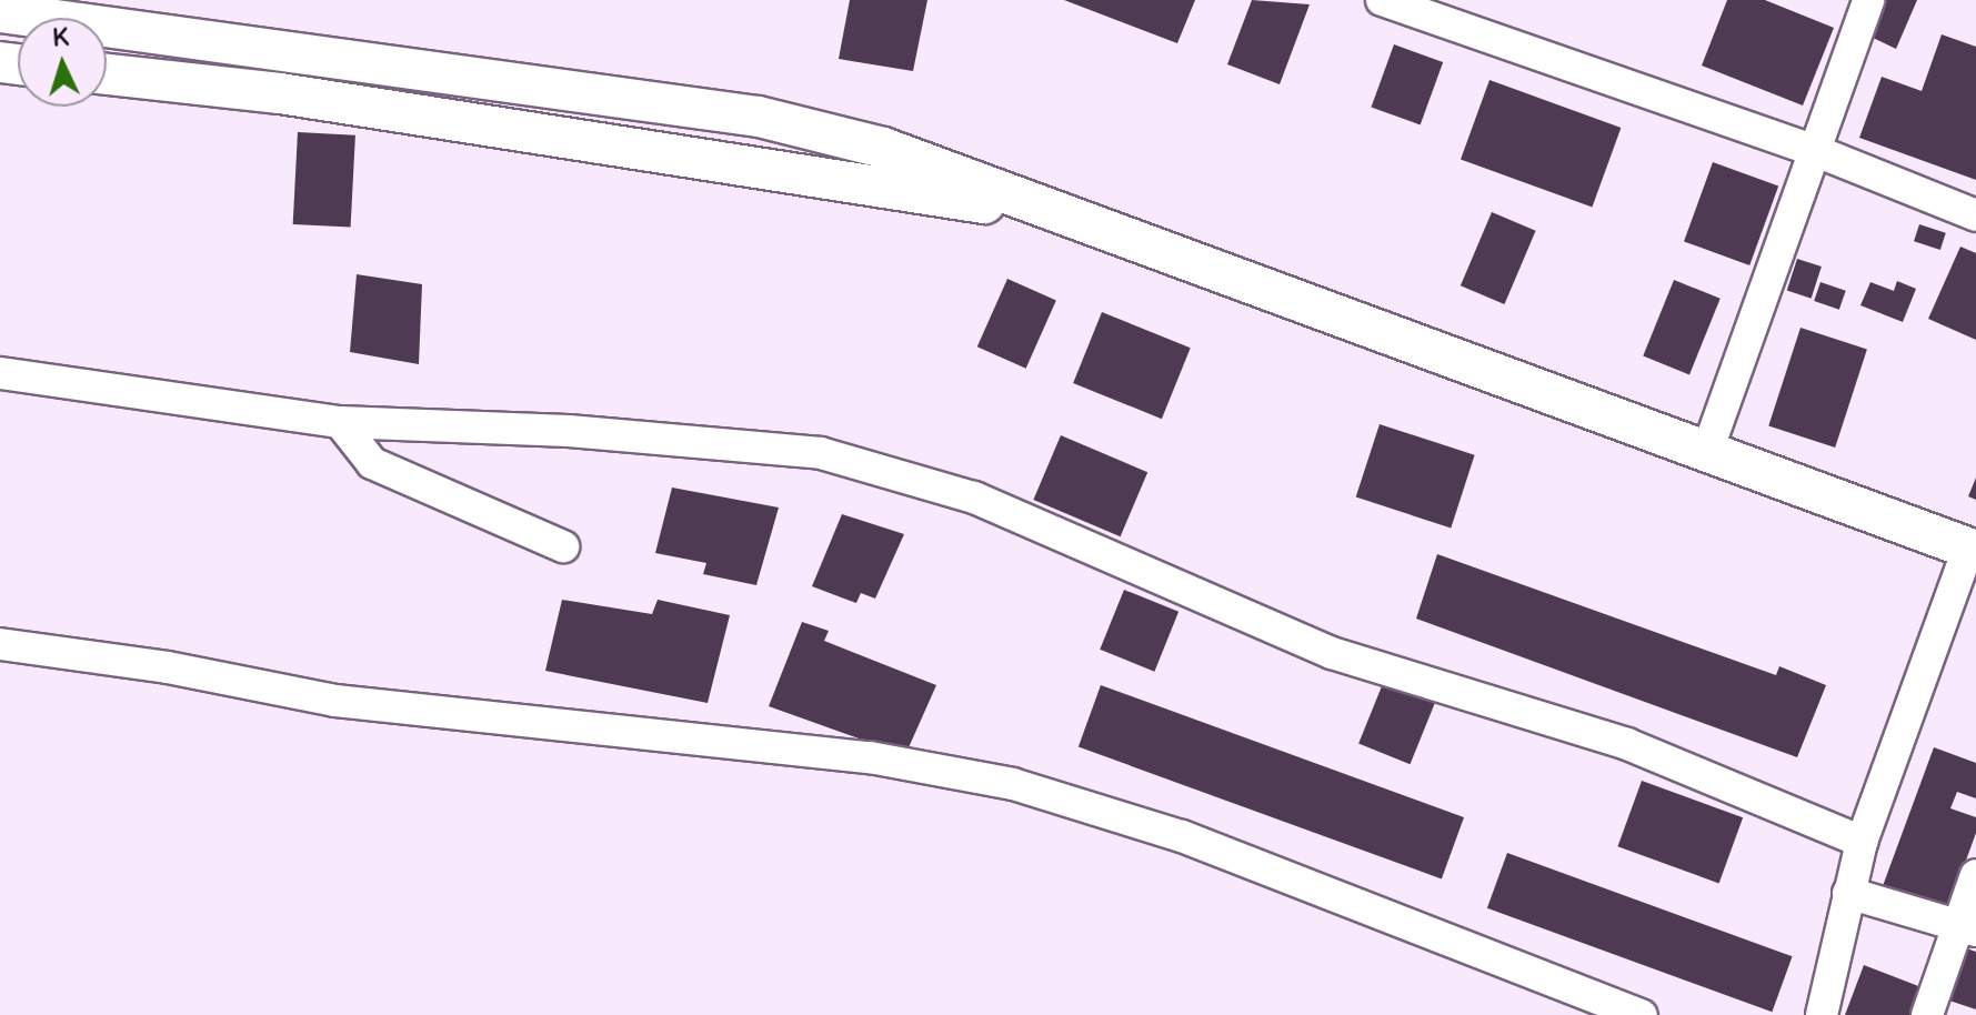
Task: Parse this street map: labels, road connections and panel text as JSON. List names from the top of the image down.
{
  "north": "top"
}
